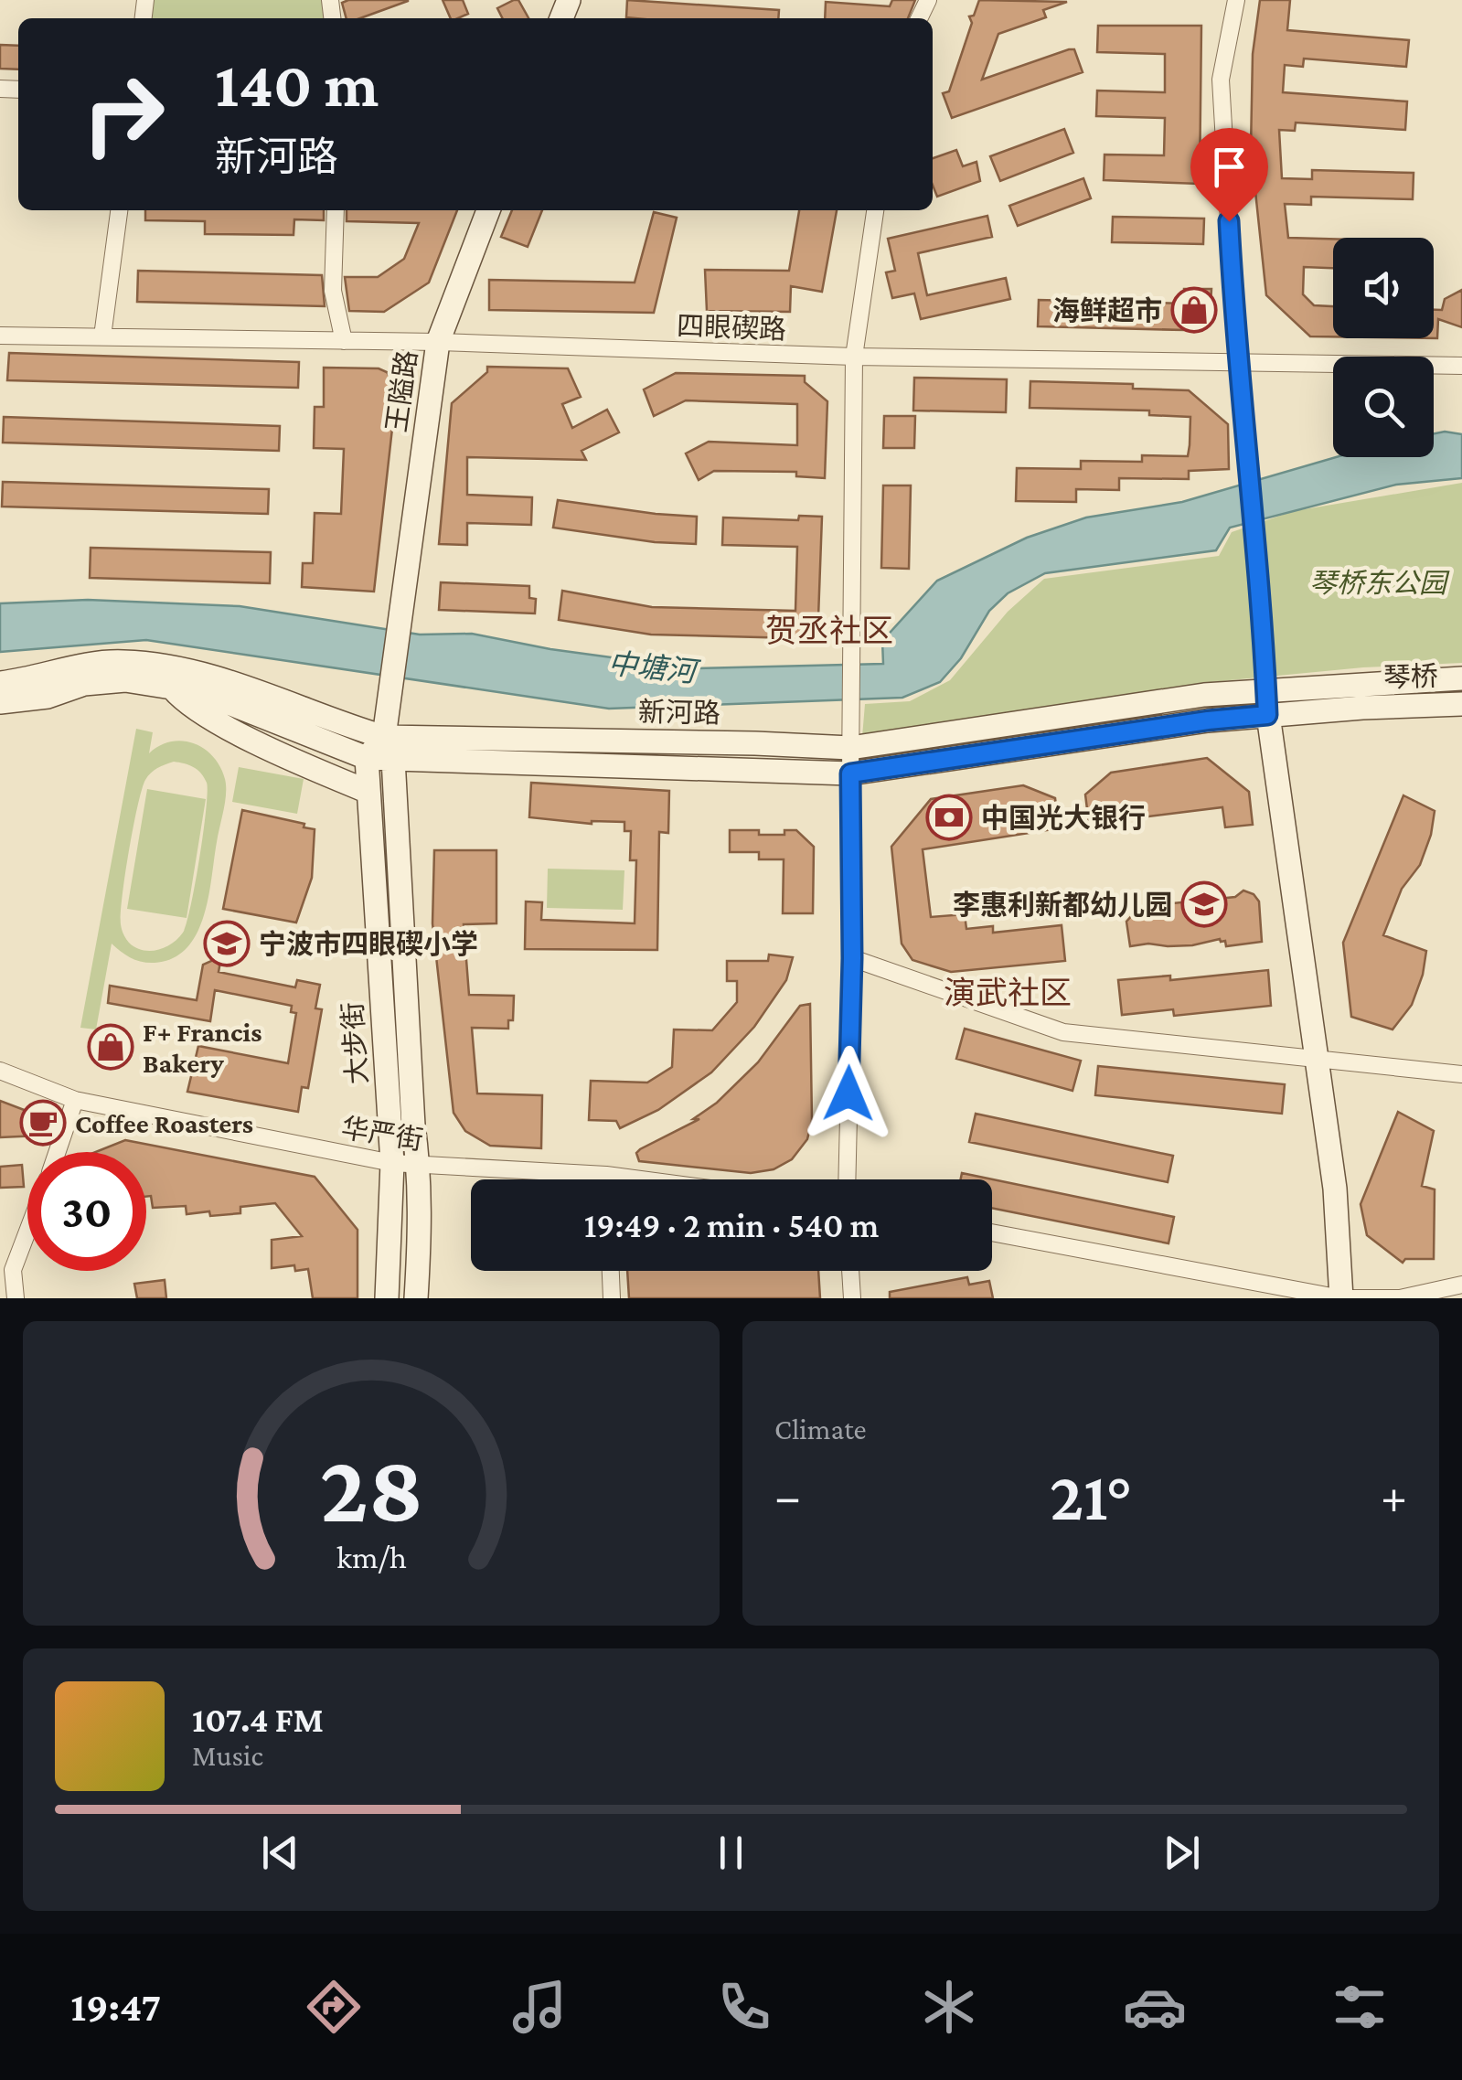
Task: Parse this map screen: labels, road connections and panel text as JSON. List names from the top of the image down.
{
  "streets": {
    "main road": [
      "王隘路",
      "琴桥",
      "新河路",
      "大步街"
    ],
    "street": ["四眼碶路", "华严街"]
  },
  "crossings": [
    ["四眼碶路", "王隘路"],
    ["王隘路", "新河路"],
    ["王隘路", "大步街"],
    ["琴桥", "新河路"],
    ["新河路", "大步街"],
    ["大步街", "华严街"]
  ],
  "districts": ["贺丞社区", "演武社区"],
  "water": ["中塘河"],
  "parks": ["琴桥东公园"],
  "places": {
    "shop": ["海鲜超市", "F+ Francis Bakery"],
    "bank": ["中国光大银行"],
    "school or university": ["李惠利新都幼儿园", "宁波市四眼碶小学"],
    "cafe": ["Coffee Roasters"]
  },
  "page": {
    "turn": ["140 m", "新河路"],
    "limit": "30",
    "trip": "19:49 · 2 min · 540 m",
    "tile": "Climate",
    "heat": ["−", "21°", "+"],
    "song": ["107.4 FM", "Music"],
    "tabs": "19:47",
    "gauge": ["28", "km/h"]
  }
}
